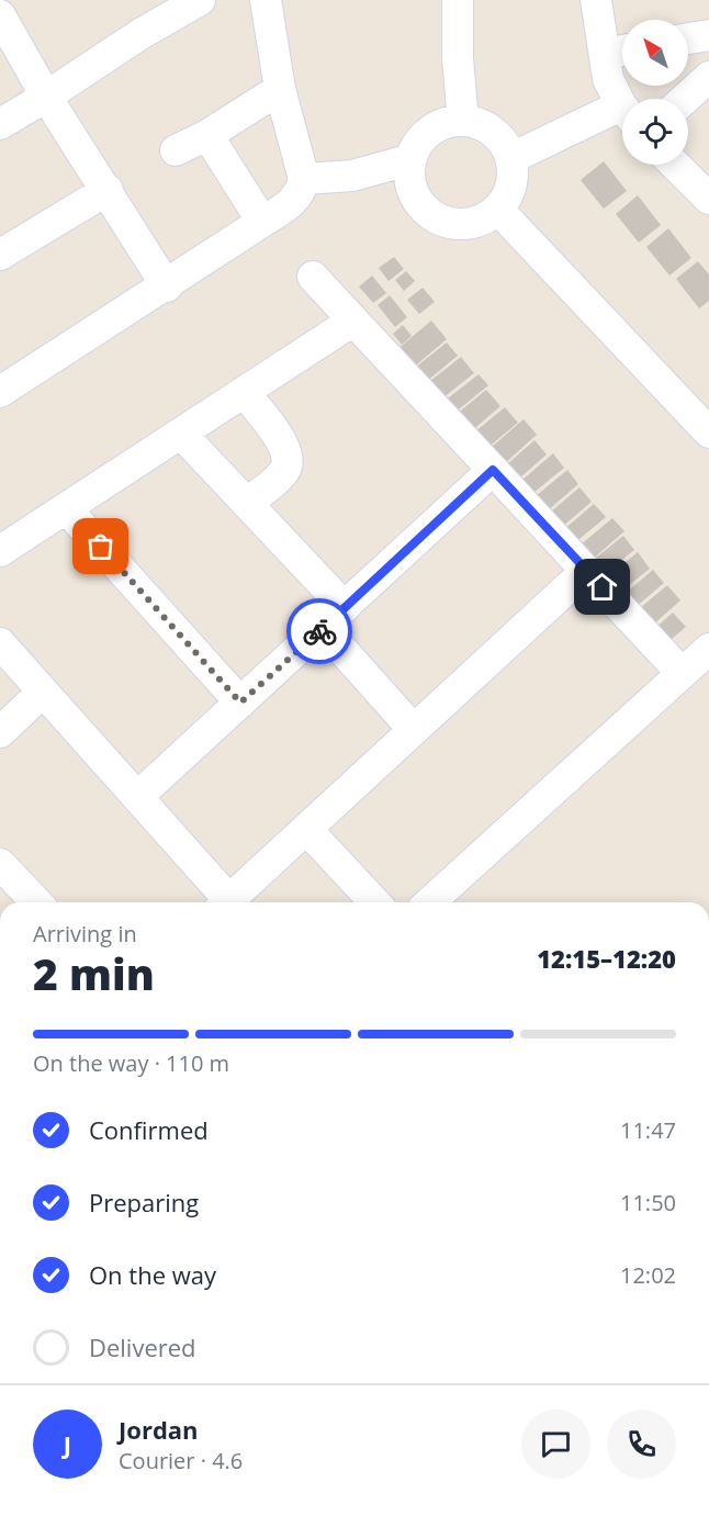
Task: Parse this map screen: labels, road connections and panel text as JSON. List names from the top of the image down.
{
  "north": "top left",
  "page": {
    "heading": ["2 min", "Arriving in", "12:15–12:20"],
    "panel": ["Jordan", "Courier · 4.6"],
    "bar": "On the way · 110 m",
    "list": [
      ["Confirmed", "11:47"],
      ["Preparing", "11:50"],
      ["On the way", "12:02"],
      "Delivered"
    ],
    "round": "J"
  }
}
